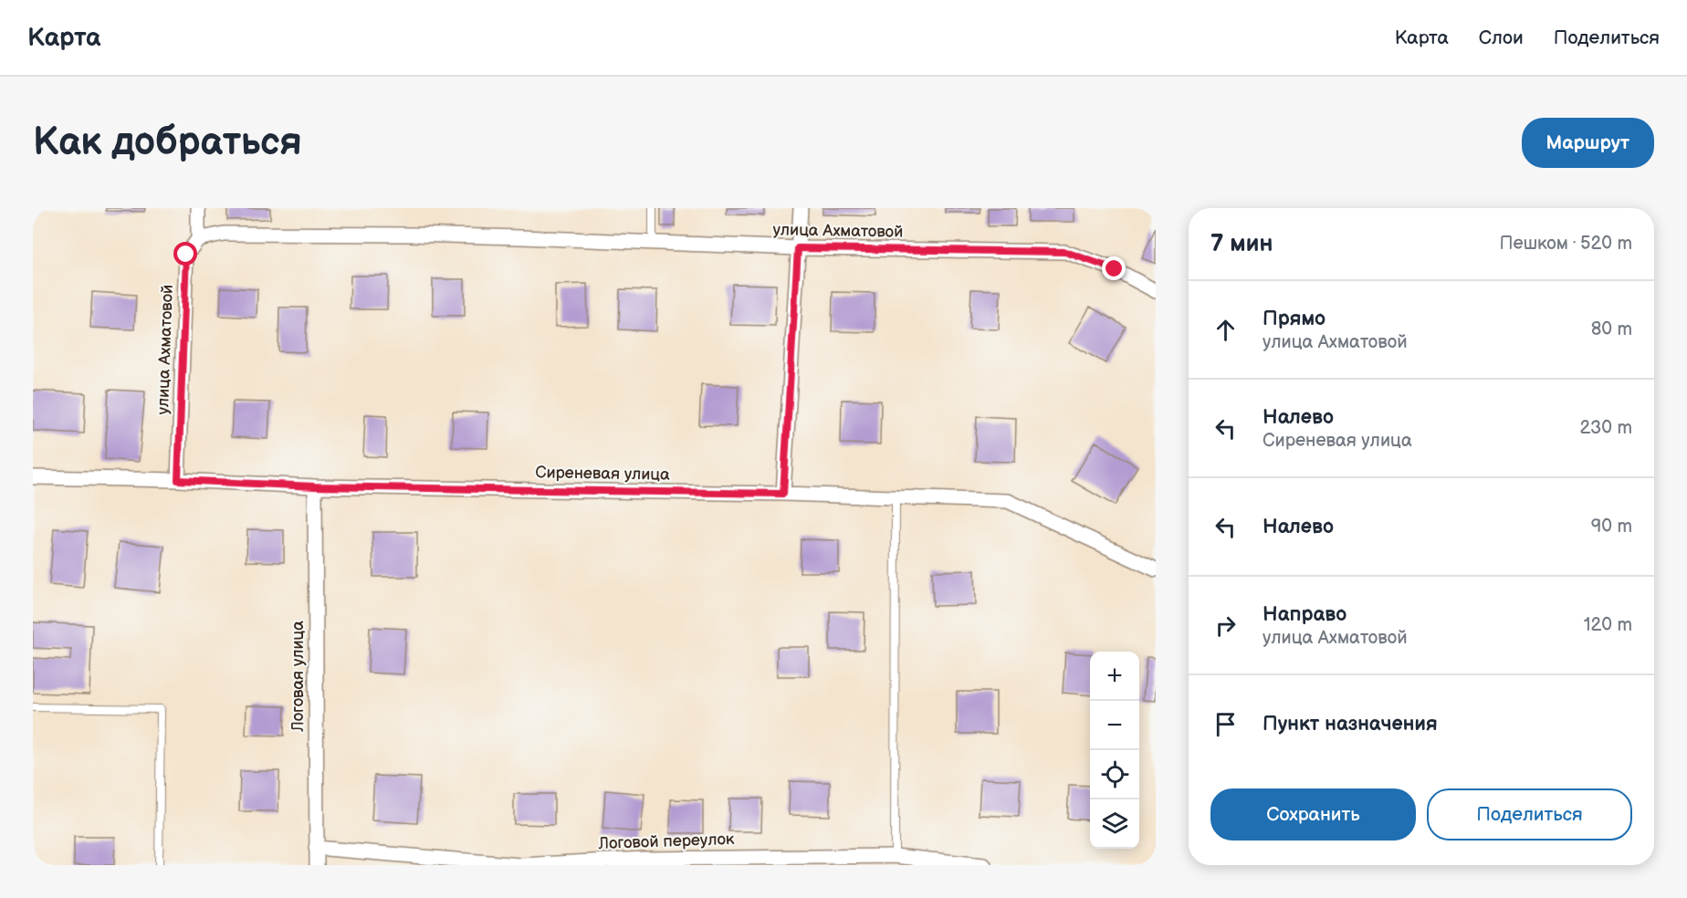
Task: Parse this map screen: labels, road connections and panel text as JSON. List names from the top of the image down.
{
  "streets": {
    "street": [
      "улица Ахматовой",
      "Сиреневая улица",
      "Логовая улица",
      "Логовой переулок"
    ]
  },
  "crossings": [
    ["улица Ахматовой", "Сиреневая улица"],
    ["Сиреневая улица", "Логовая улица"],
    ["Логовая улица", "Логовой переулок"]
  ],
  "page": {
    "header": "Карта",
    "nav": ["Карта", "Слои", "Поделиться"],
    "buttons": [
      "Маршрут",
      ["Сохранить", "Поделиться"]
    ],
    "title": "Как добраться",
    "heading": ["7 мин", "Пешком · 520 m"],
    "list": [
      ["Прямо", "улица Ахматовой", "80 m"],
      ["Налево", "Сиреневая улица", "230 m"],
      ["Налево", "90 m"],
      ["Направо", "улица Ахматовой", "120 m"],
      "Пункт назначения"
    ],
    "map_buttons": ["+", "−"]
  }
}
